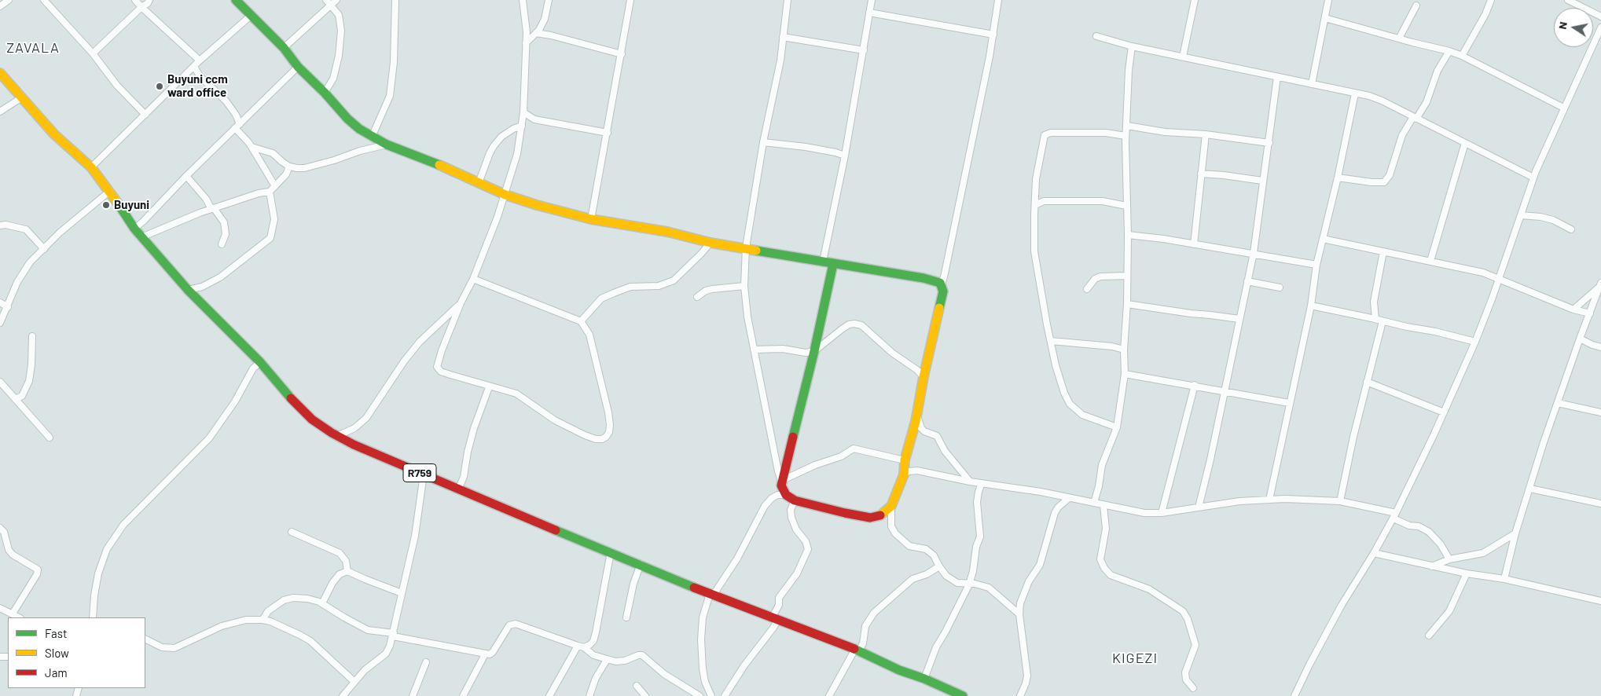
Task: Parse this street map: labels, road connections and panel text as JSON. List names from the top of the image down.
{
  "streets": {
    "street": ["R759"]
  },
  "districts": ["ZAVALA", "KIGEZI"],
  "places": ["Buyuni ccm ward office", "Buyuni"],
  "legend": ["Fast", "Slow", "Jam"],
  "north": "left"
}
